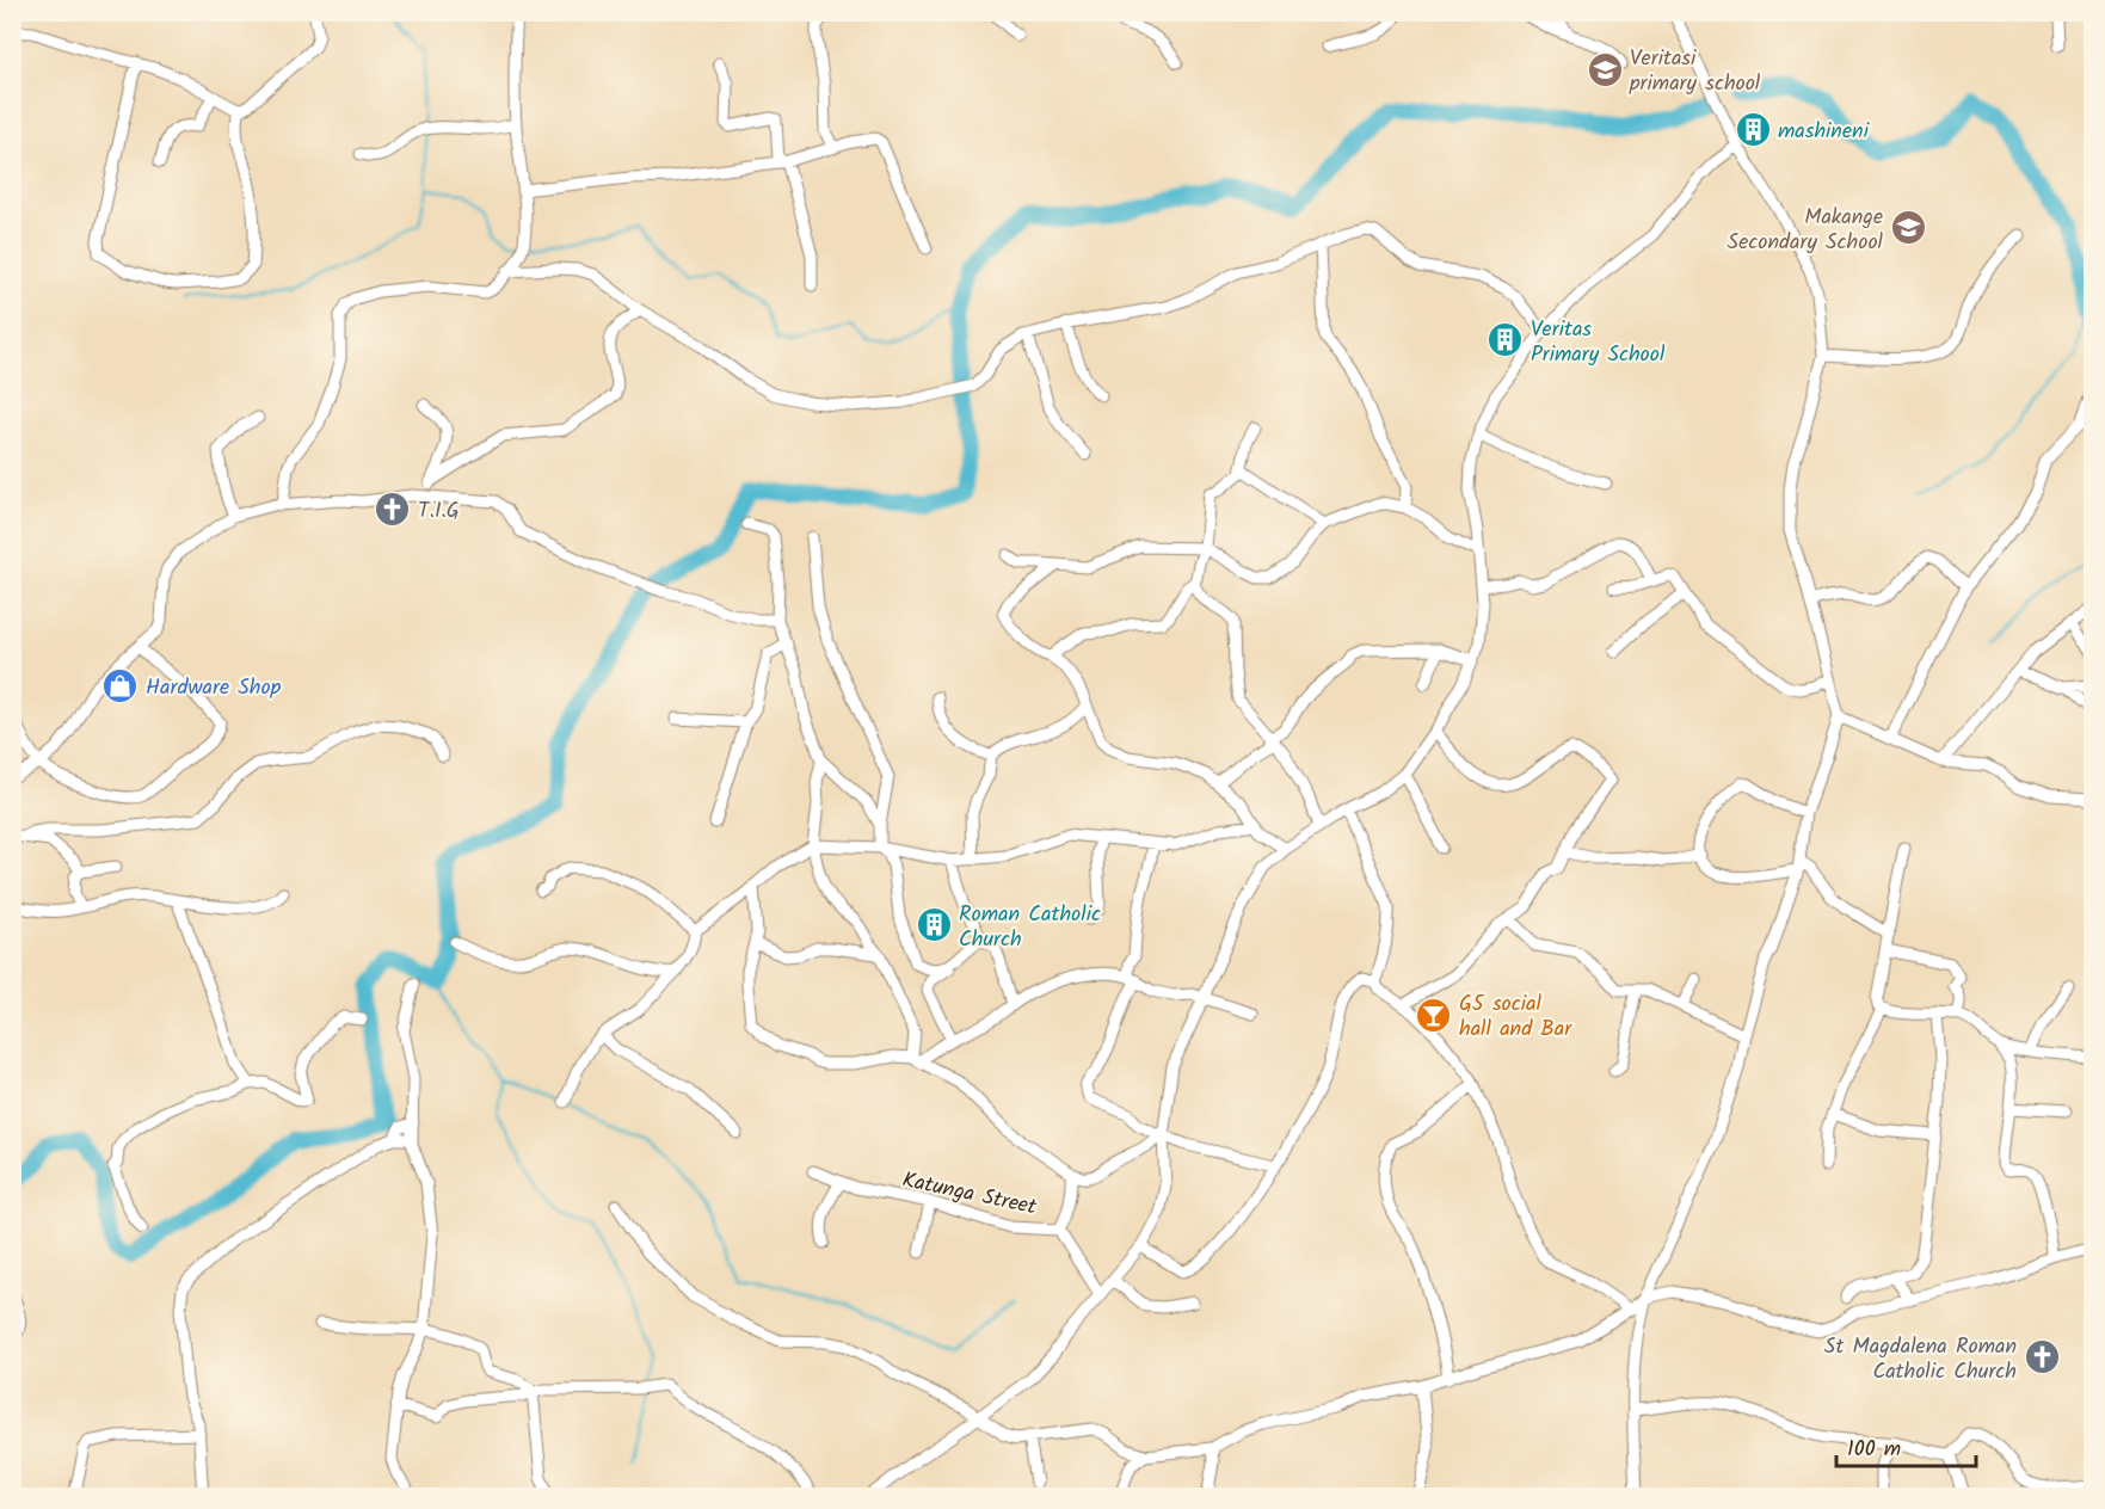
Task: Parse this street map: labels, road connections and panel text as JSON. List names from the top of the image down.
{
  "streets": {
    "street": ["Katunga Street"]
  },
  "places": {
    "school or university": ["Veritasi primary school", "Makange Secondary School"],
    "building": ["mashineni", "Veritas Primary School", "Roman Catholic Church"],
    "church": ["T.I.G", "St Magdalena Roman Catholic Church"],
    "shop": ["Hardware Shop"],
    "bar": ["G5 social hall and Bar"]
  },
  "scale_bar": "100 m"
}
